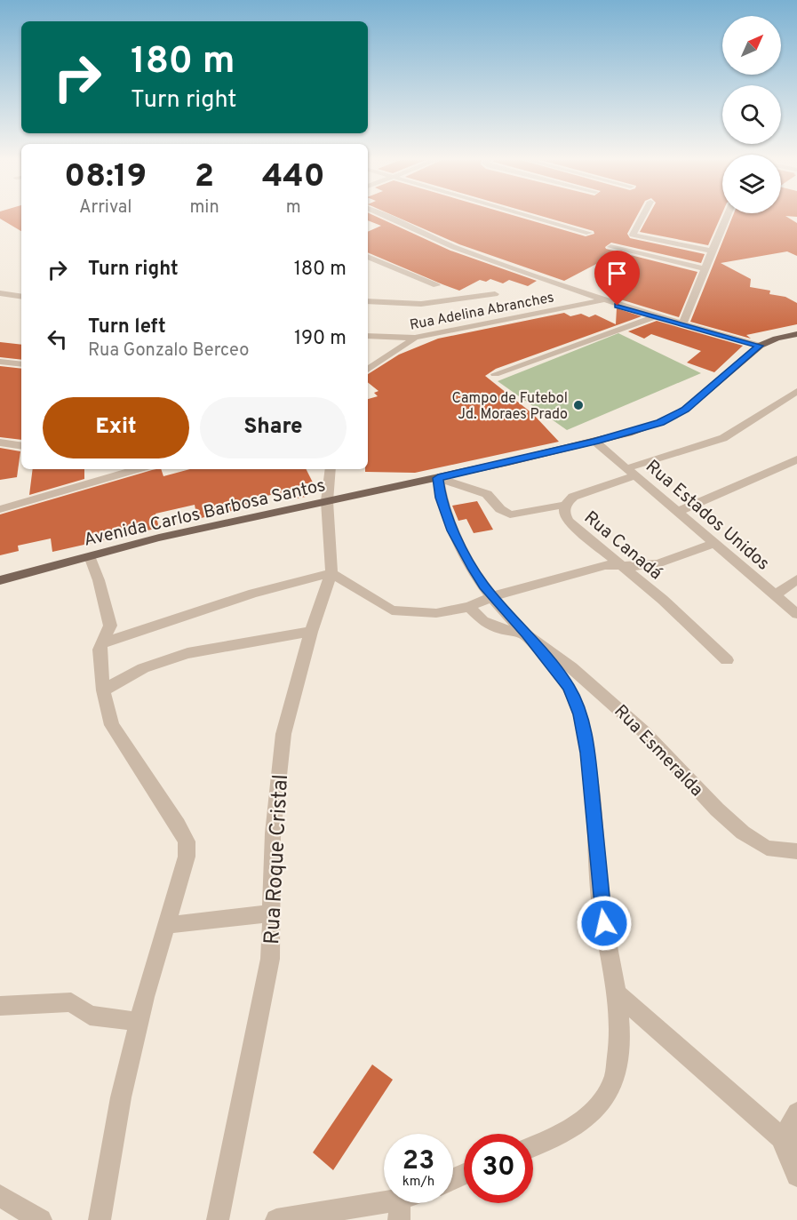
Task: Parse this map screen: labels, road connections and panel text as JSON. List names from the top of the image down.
{
  "streets": {
    "main road": ["Avenida Carlos Barbosa Santos"],
    "street": [
      "Rua Adelina Abranches",
      "Rua Estados Unidos",
      "Rua Canadá",
      "Rua Esmeralda",
      "Rua Roque Cristal"
    ]
  },
  "crossings": [
    ["Avenida Carlos Barbosa Santos", "Rua Estados Unidos"],
    ["Avenida Carlos Barbosa Santos", "Rua Esmeralda"],
    ["Avenida Carlos Barbosa Santos", "Rua Roque Cristal"],
    ["Rua Estados Unidos", "Rua Canadá"]
  ],
  "places": ["Campo de Futebol Jd. Moraes Prado"],
  "north": "top right",
  "page": {
    "turn": ["180 m", "Turn right"],
    "eta": [
      "08:19",
      "Arrival",
      "2",
      "min",
      "440",
      "m"
    ],
    "list": [
      {
        "name": "Turn right",
        "value": "180 m"
      },
      {
        "name": "Turn left",
        "note": "Rua Gonzalo Berceo",
        "value": "190 m"
      }
    ],
    "buttons": ["Exit", "Share"],
    "speed": "23 km/h",
    "limit": "30"
  }
}
